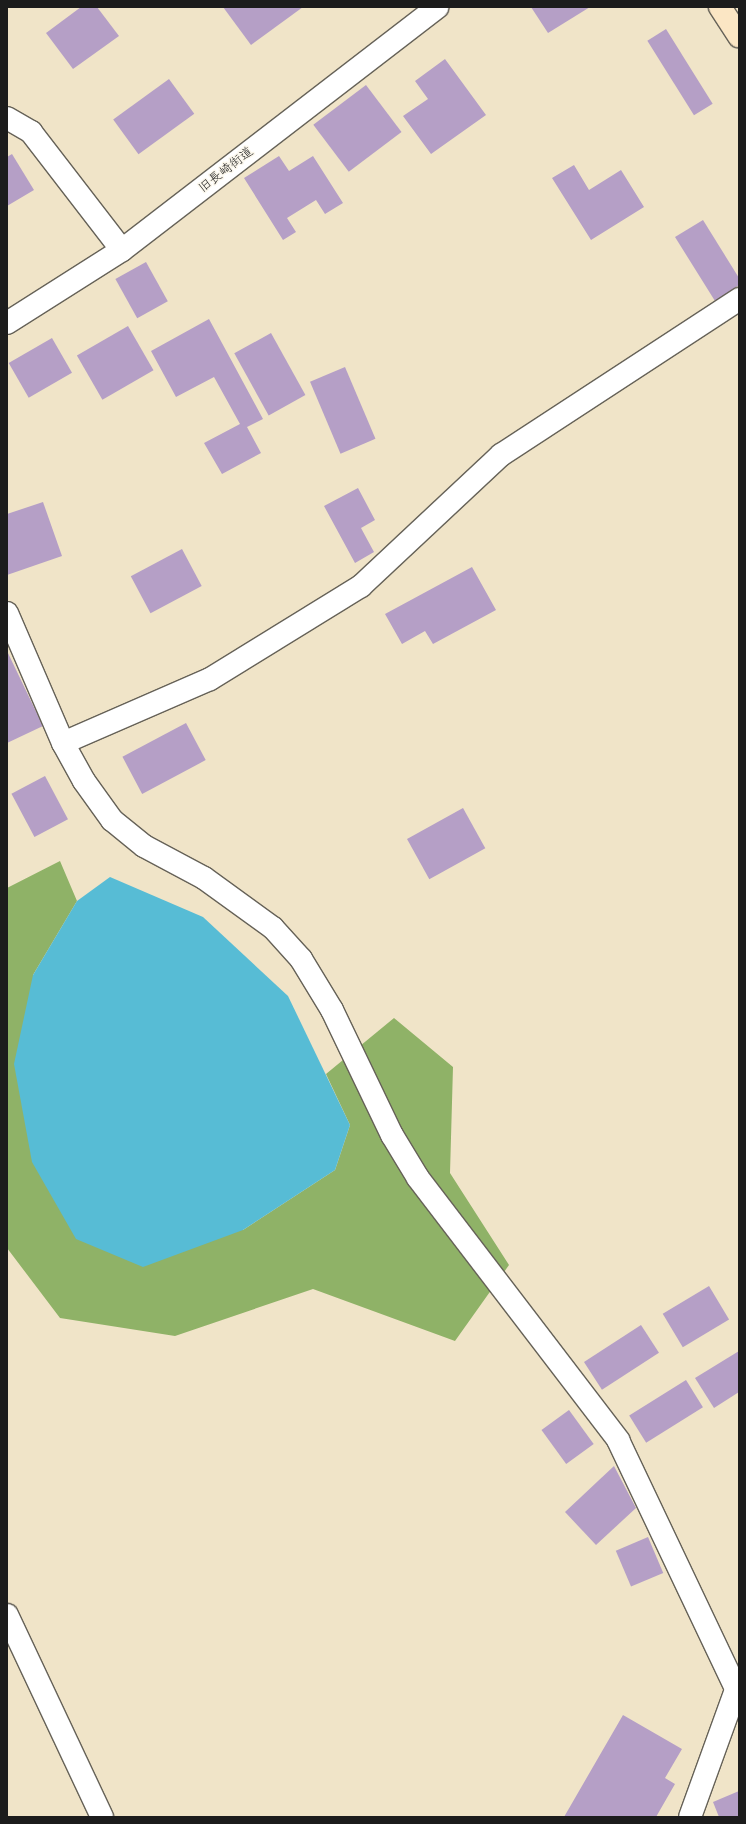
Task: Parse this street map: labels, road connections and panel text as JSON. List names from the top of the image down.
{
  "streets": {
    "street": ["旧長崎街道"]
  }
}
